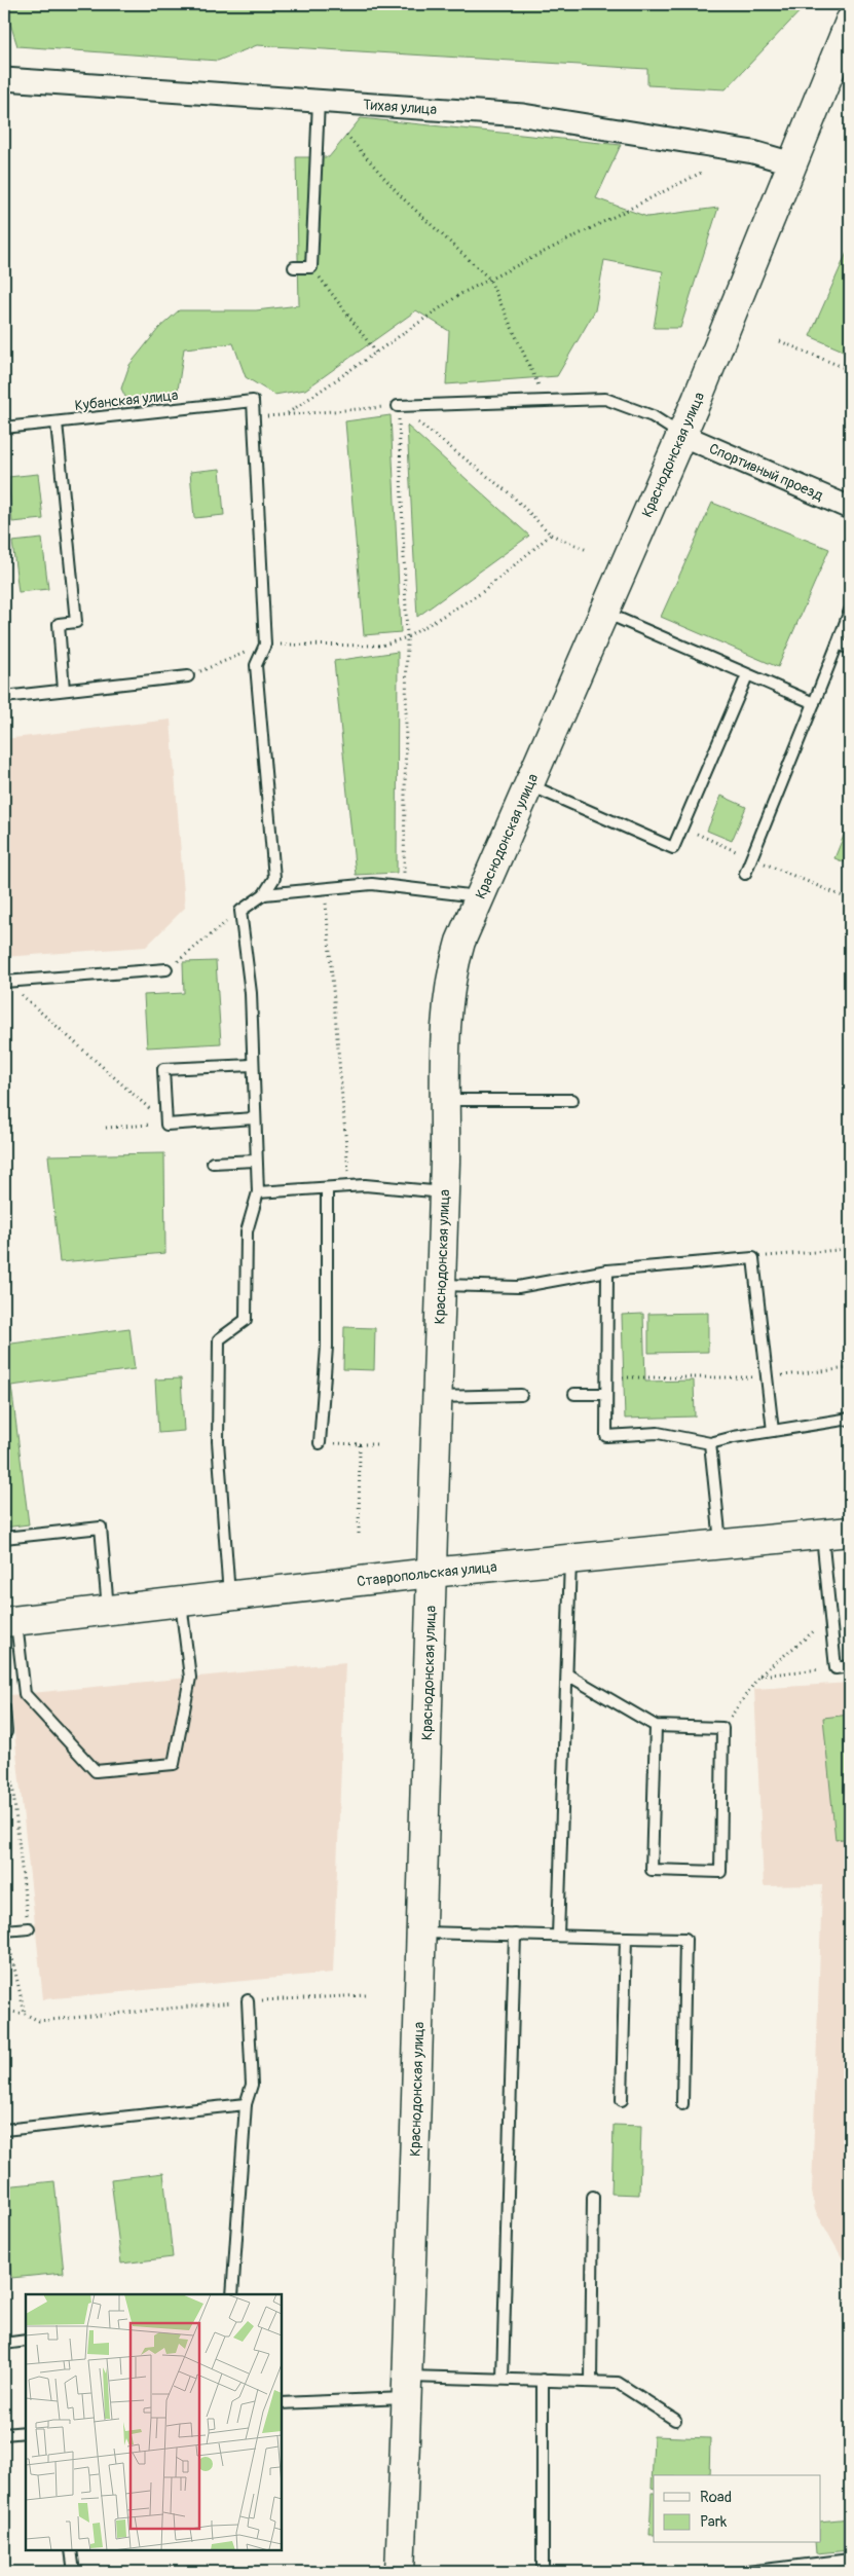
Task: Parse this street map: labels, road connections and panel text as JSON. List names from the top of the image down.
{
  "streets": {
    "main road": ["Краснодонская улица", "Ставропольская улица"],
    "street": ["Тихая улица", "Спортивный проезд"],
    "lane": ["Кубанская улица"]
  },
  "crossings": [
    ["Тихая улица", "Краснодонская улица"],
    ["Краснодонская улица", "Спортивный проезд"],
    ["Краснодонская улица", "Ставропольская улица"]
  ],
  "legend": ["Road", "Park"]
}
